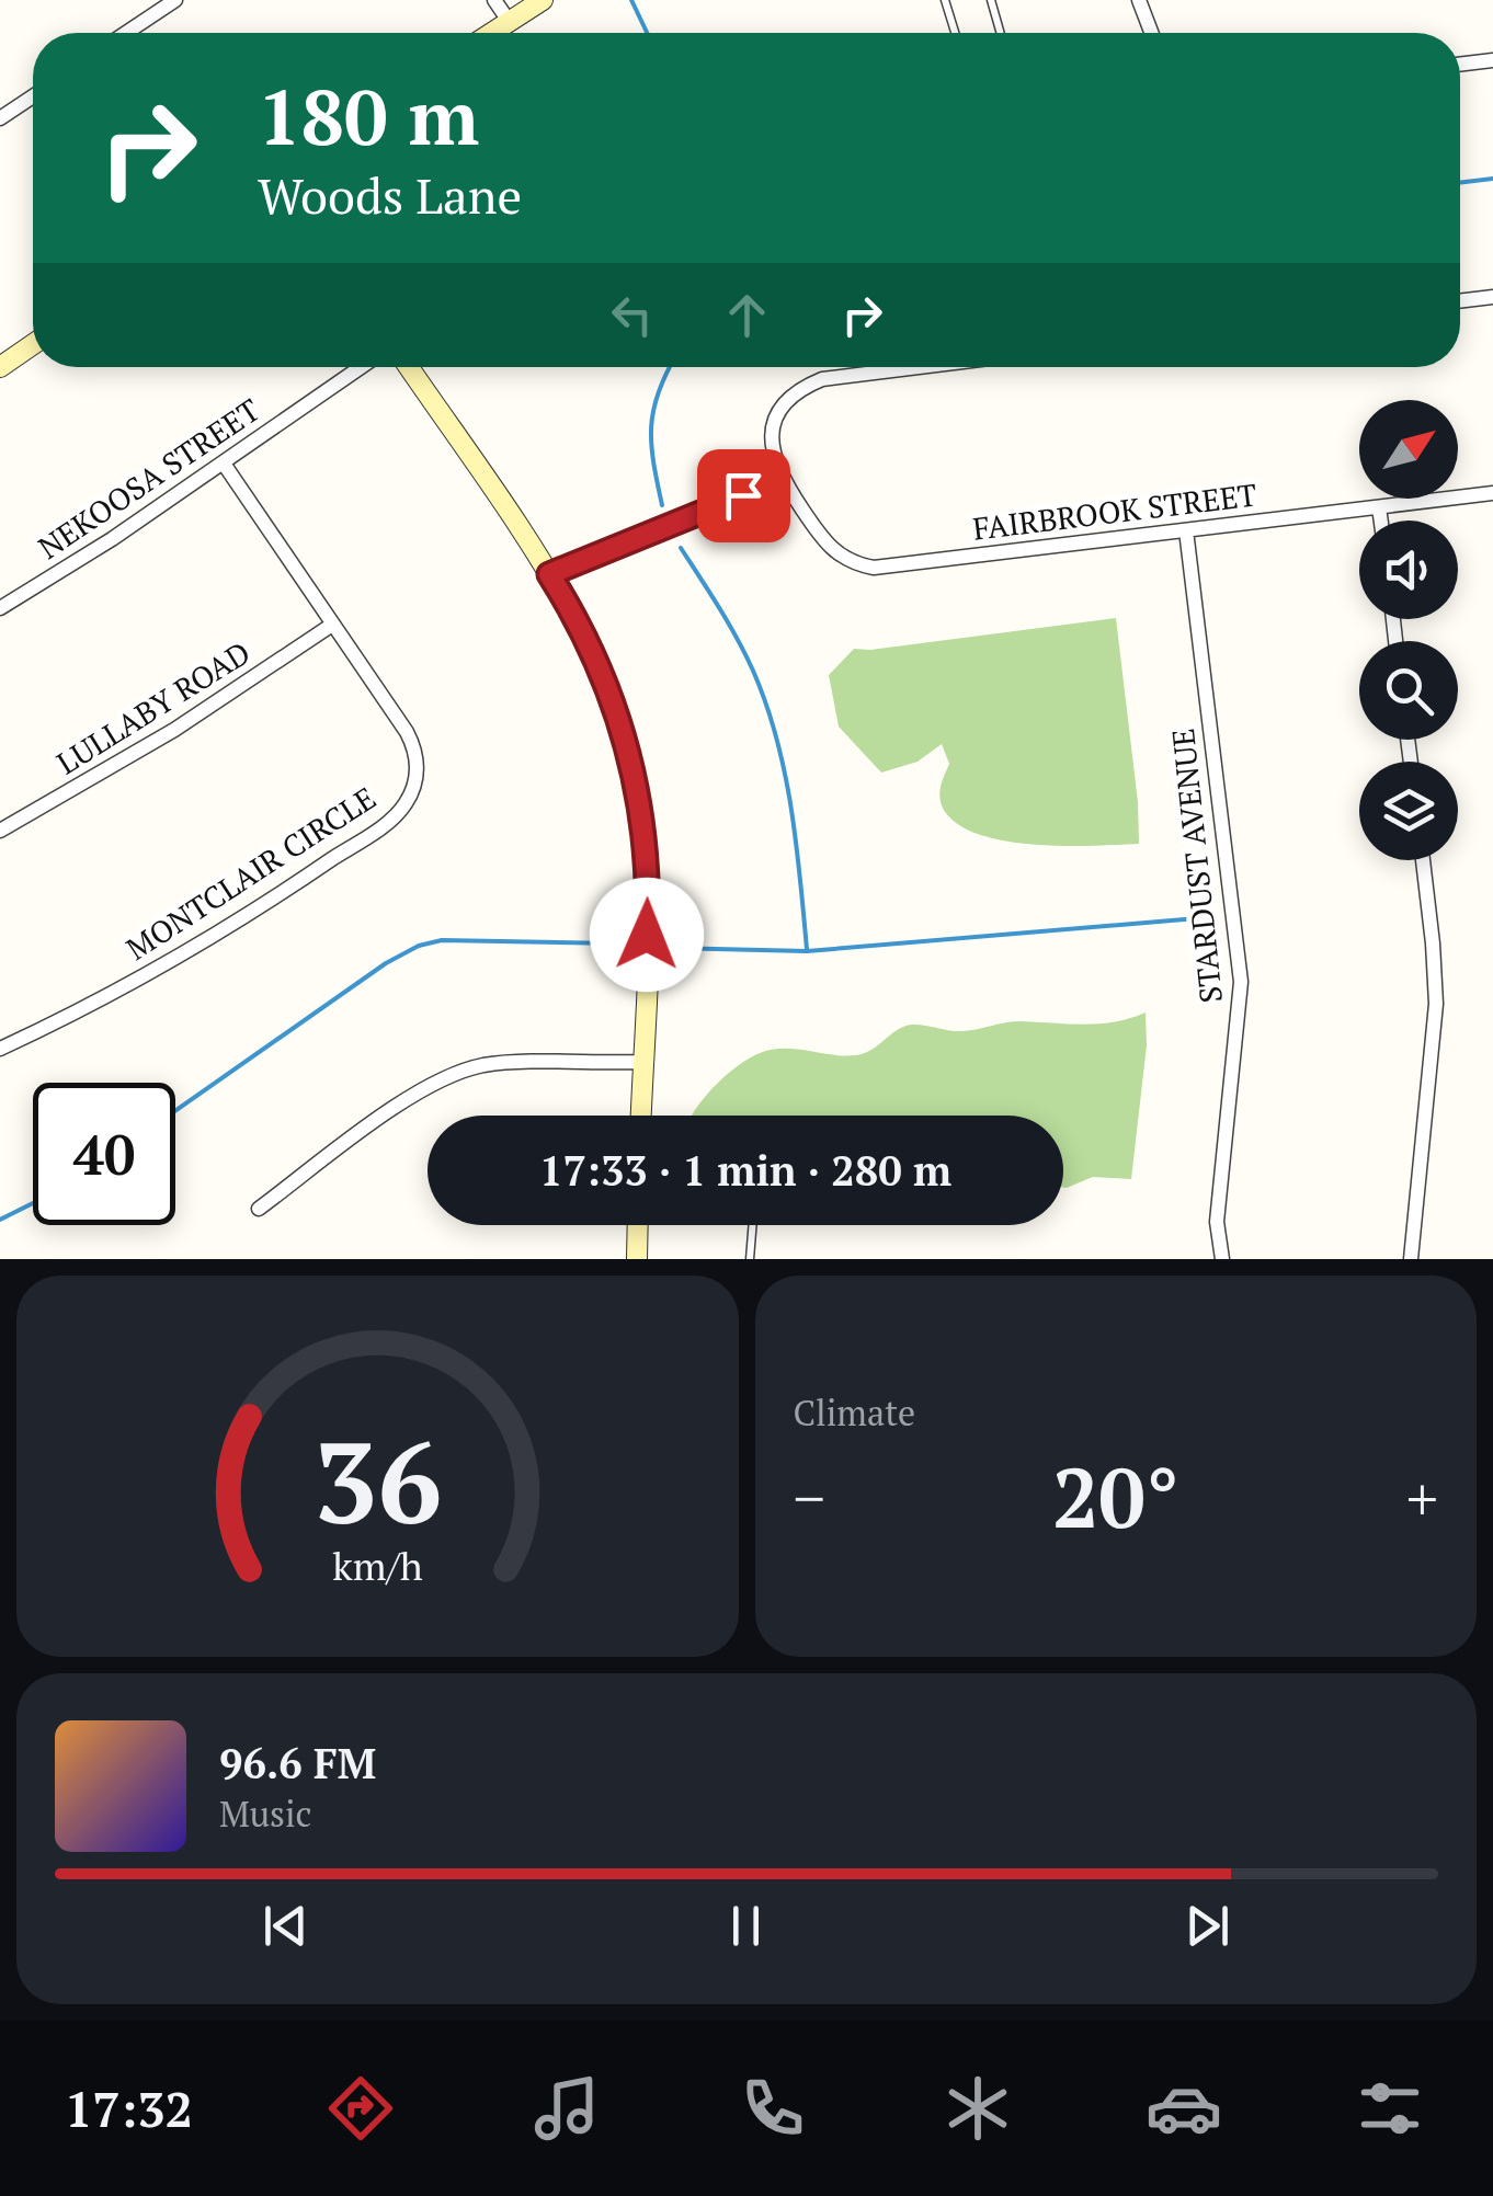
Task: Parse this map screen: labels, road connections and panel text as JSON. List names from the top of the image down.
{
  "streets": {
    "street": [
      "NEKOOSA STREET",
      "FAIRBROOK STREET",
      "LULLABY ROAD",
      "STARDUST AVENUE",
      "MONTCLAIR CIRCLE"
    ]
  },
  "crossings": [
    ["NEKOOSA STREET", "MONTCLAIR CIRCLE"],
    ["FAIRBROOK STREET", "STARDUST AVENUE"],
    ["LULLABY ROAD", "MONTCLAIR CIRCLE"]
  ],
  "north": "top right",
  "page": {
    "turn": ["180 m", "Woods Lane"],
    "limit": "40",
    "trip": "17:33 · 1 min · 280 m",
    "tile": "Climate",
    "heat": ["−", "20°", "+"],
    "song": ["96.6 FM", "Music"],
    "tabs": "17:32",
    "gauge": ["36", "km/h"]
  }
}
